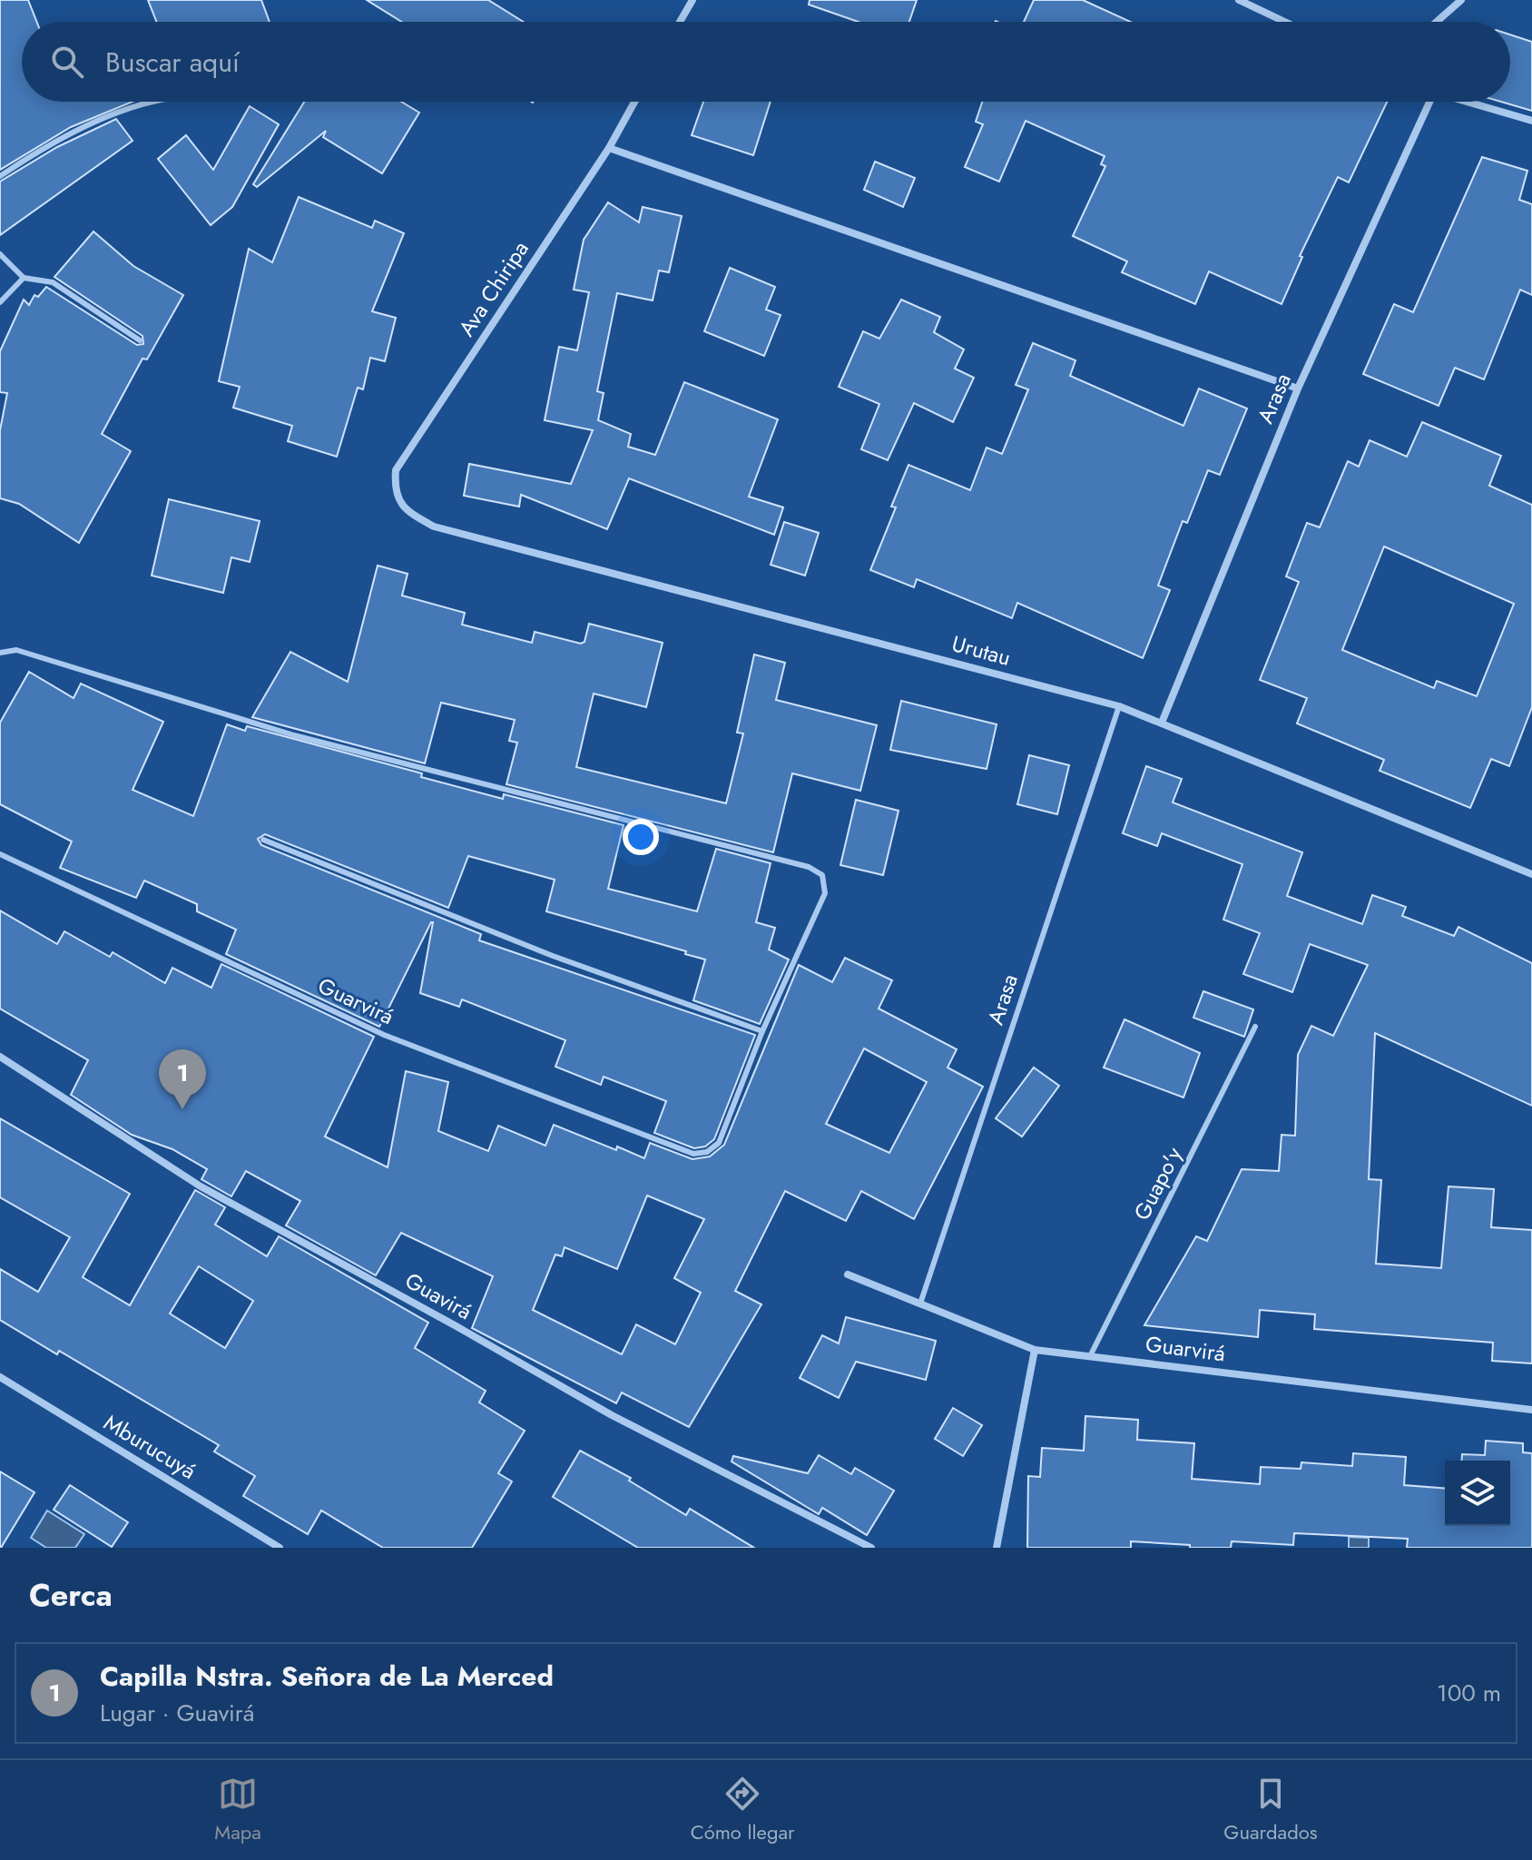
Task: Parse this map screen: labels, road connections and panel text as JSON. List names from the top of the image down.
{
  "streets": {
    "street": [
      "Ava Chiripa",
      "Arasa",
      "Urutau",
      "Guarvirá",
      "Guavirá",
      "Mburucuyá"
    ],
    "lane": ["Guapo'y"]
  },
  "crossings": [
    ["Ava Chiripa", "Urutau"],
    ["Arasa", "Urutau"],
    ["Arasa", "Guarvirá"],
    ["Guarvirá", "Guapo'y"]
  ],
  "page": {
    "search": "Buscar aquí",
    "pins": "1",
    "heading": "Cerca",
    "list": [
      {
        "mark": "1",
        "name": "Capilla Nstra. Señora de La Merced",
        "note": "Lugar · Guavirá",
        "value": "100 m"
      }
    ],
    "nav": ["Mapa", "Cómo llegar", "Guardados"]
  }
}
